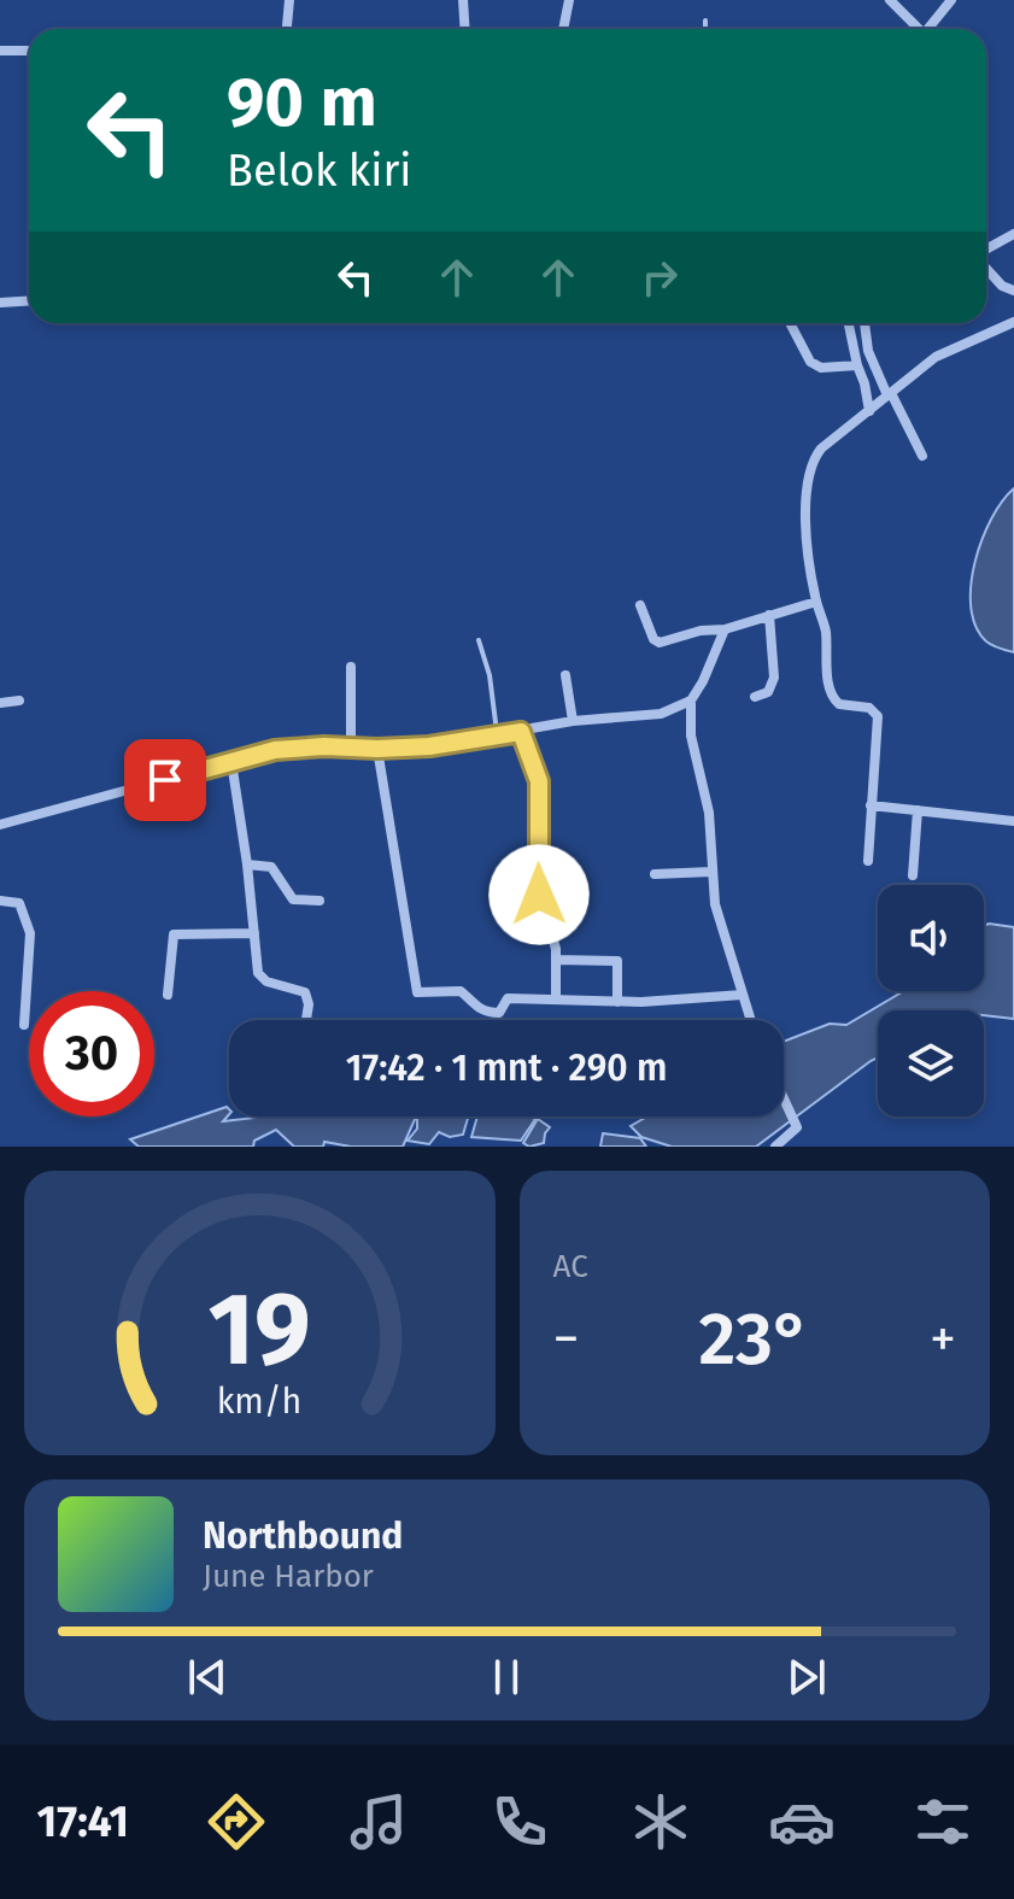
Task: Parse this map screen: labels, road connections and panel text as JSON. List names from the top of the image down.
{
  "page": {
    "turn": ["90 m", "Belok kiri"],
    "limit": "30",
    "trip": "17:42 · 1 mnt · 290 m",
    "tile": "AC",
    "heat": ["−", "23°", "+"],
    "song": ["Northbound", "June Harbor"],
    "tabs": "17:41",
    "gauge": ["19", "km/h"]
  }
}
